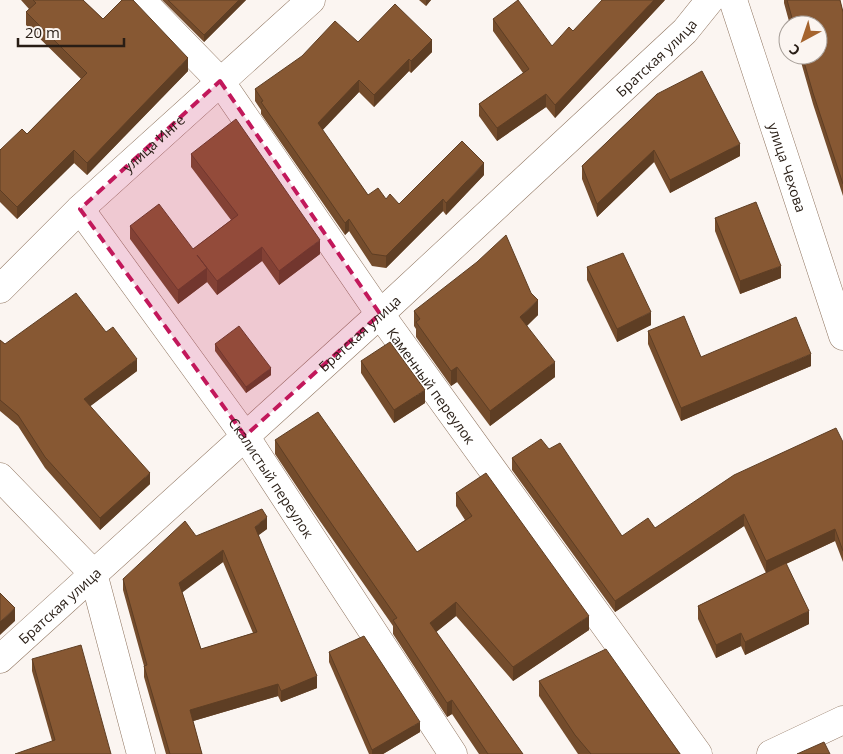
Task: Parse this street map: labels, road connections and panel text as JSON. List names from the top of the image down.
{
  "streets": {
    "street": [
      "Братская улица",
      "улица Инге",
      "улица Чехова",
      "Каменный переулок",
      "Скалистый переулок"
    ]
  },
  "crossings": [
    ["Братская улица", "Каменный переулок"],
    ["Братская улица", "Скалистый переулок"],
    ["улица Инге", "Каменный переулок"],
    ["улица Инге", "Скалистый переулок"]
  ],
  "scale_bar": "20 m",
  "north": "bottom left"
}
